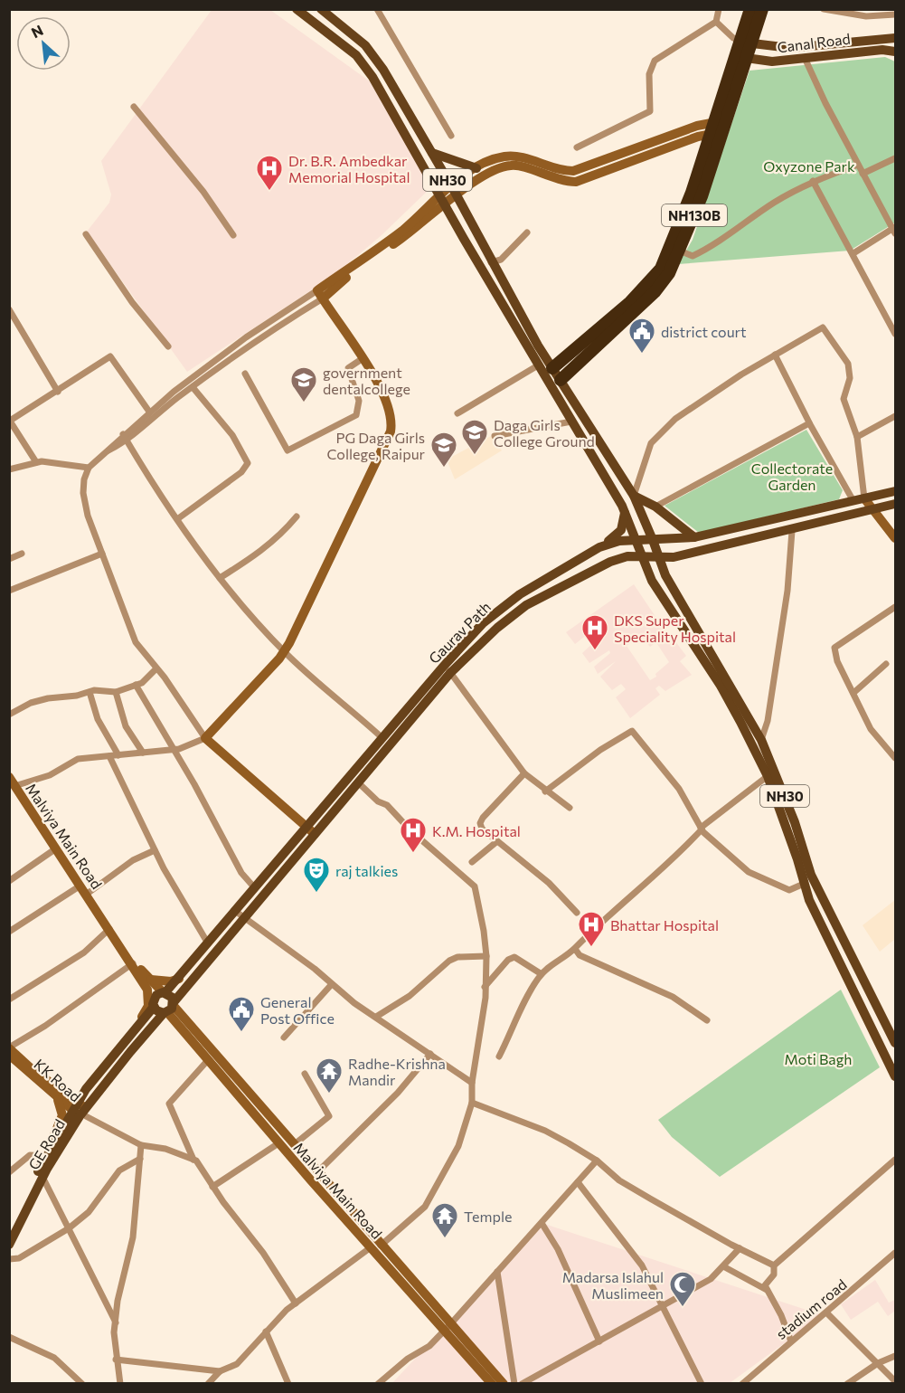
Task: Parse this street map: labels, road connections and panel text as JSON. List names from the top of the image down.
{
  "streets": {
    "highway": ["NH130B"],
    "main road": [
      "Canal Road",
      "NH30",
      "Gaurav Path",
      "GE Road"
    ],
    "street": ["Malviya Main Road", "KK Road", "stadium road"]
  },
  "crossings": [
    ["Canal Road", "NH130B"],
    ["NH30", "NH130B"],
    ["NH30", "Gaurav Path"],
    ["Gaurav Path", "Malviya Main Road"],
    ["KK Road", "GE Road"]
  ],
  "parks": ["Oxyzone Park", "Collectorate Garden", "Moti Bagh"],
  "places": {
    "hospital": [
      "Dr. B.R. Ambedkar Memorial Hospital",
      "DKS Super Speciality Hospital",
      "K.M. Hospital",
      "Bhattar Hospital"
    ],
    "public building": ["district court", "General Post Office"],
    "school or university": ["government dentalcollege", "Daga Girls College Ground", "PG Daga Girls College, Raipur"],
    "theatre": ["raj talkies"],
    "temple": ["Radhe-Krishna Mandir", "Temple"],
    "mosque": ["Madarsa Islahul Muslimeen"]
  },
  "north": "top left"
}
